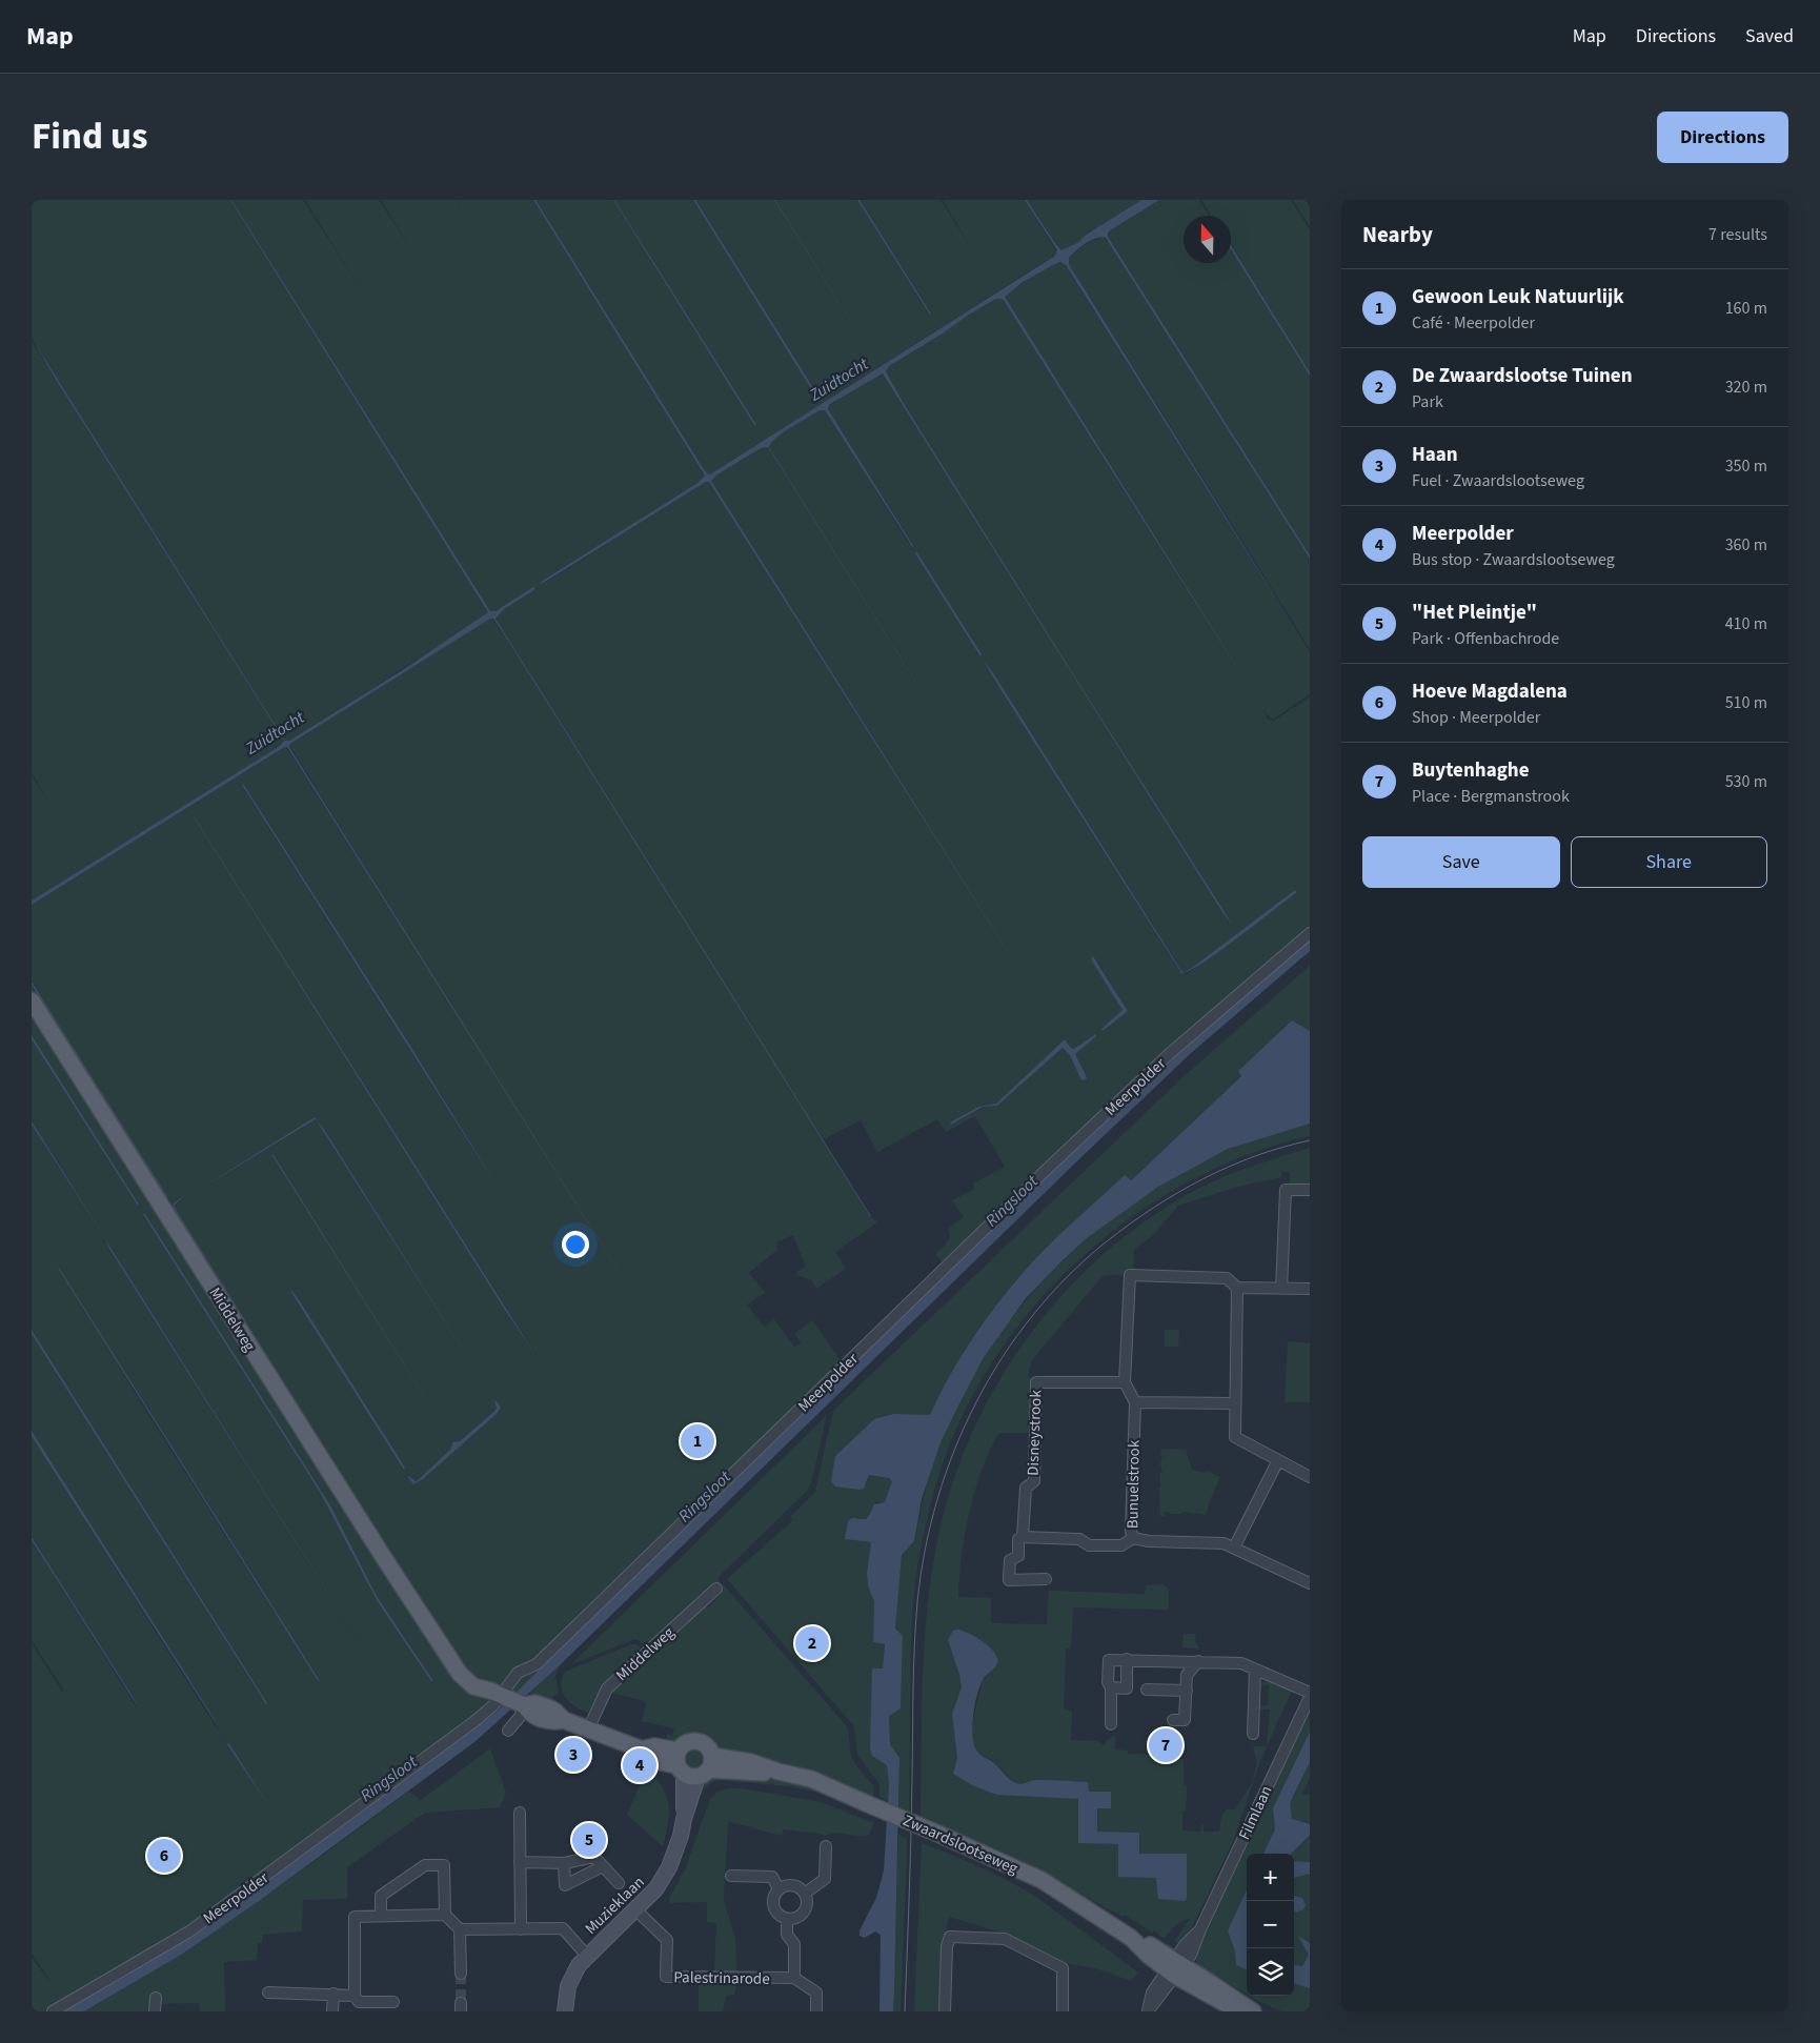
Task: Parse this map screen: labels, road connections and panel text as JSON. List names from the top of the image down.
{
  "streets": {
    "main road": ["Middelweg", "Zwaardslootseweg"],
    "street": [
      "Meerpolder",
      "Disneystrook",
      "Bunuelstrook",
      "Filmlaan",
      "Muzieklaan",
      "Palestrinarode"
    ]
  },
  "crossings": [
    ["Meerpolder", "Middelweg"],
    ["Meerpolder", "Zwaardslootseweg"],
    ["Middelweg", "Zwaardslootseweg"],
    ["Disneystrook", "Bunuelstrook"],
    ["Filmlaan", "Zwaardslootseweg"],
    ["Zwaardslootseweg", "Muzieklaan"],
    ["Muzieklaan", "Palestrinarode"]
  ],
  "water": ["Zuidtocht", "Ringsloot"],
  "north": "top",
  "page": {
    "header": "Map",
    "nav": ["Map", "Directions", "Saved"],
    "title": "Find us",
    "buttons": [
      "Directions",
      ["Save", "Share"]
    ],
    "heading": ["Nearby", "7 results"],
    "list": [
      {
        "mark": "1",
        "name": "Gewoon Leuk Natuurlijk",
        "note": "Café · Meerpolder",
        "value": "160 m"
      },
      {
        "mark": "2",
        "name": "De Zwaardslootse Tuinen",
        "note": "Park",
        "value": "320 m"
      },
      {
        "mark": "3",
        "name": "Haan",
        "note": "Fuel · Zwaardslootseweg",
        "value": "350 m"
      },
      {
        "mark": "4",
        "name": "Meerpolder",
        "note": "Bus stop · Zwaardslootseweg",
        "value": "360 m"
      },
      {
        "mark": "5",
        "name": "\"Het Pleintje\"",
        "note": "Park · Offenbachrode",
        "value": "410 m"
      },
      {
        "mark": "6",
        "name": "Hoeve Magdalena",
        "note": "Shop · Meerpolder",
        "value": "510 m"
      },
      {
        "mark": "7",
        "name": "Buytenhaghe",
        "note": "Place · Bergmanstrook",
        "value": "530 m"
      }
    ],
    "pins": [
      "1",
      "2",
      "7",
      "3",
      "4",
      "5",
      "6"
    ],
    "map_buttons": ["+", "−"]
  }
}
